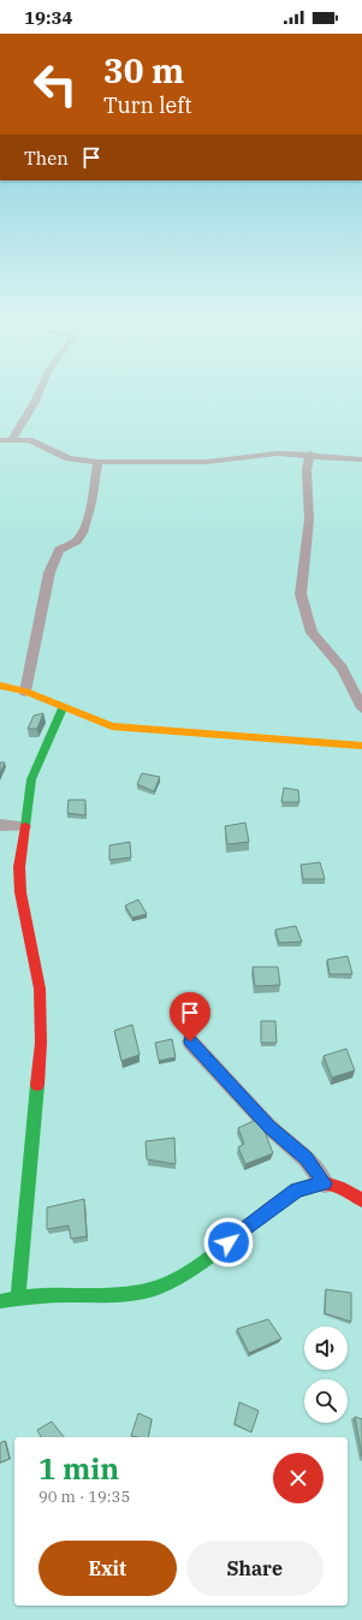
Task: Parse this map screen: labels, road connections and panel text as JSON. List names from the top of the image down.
{
  "page": {
    "status": "19:34",
    "turn": ["30 m", "Turn left"],
    "then": "Then",
    "heading": ["1 min", "90 m · 19:35"],
    "buttons": ["Exit", "Share"]
  }
}
